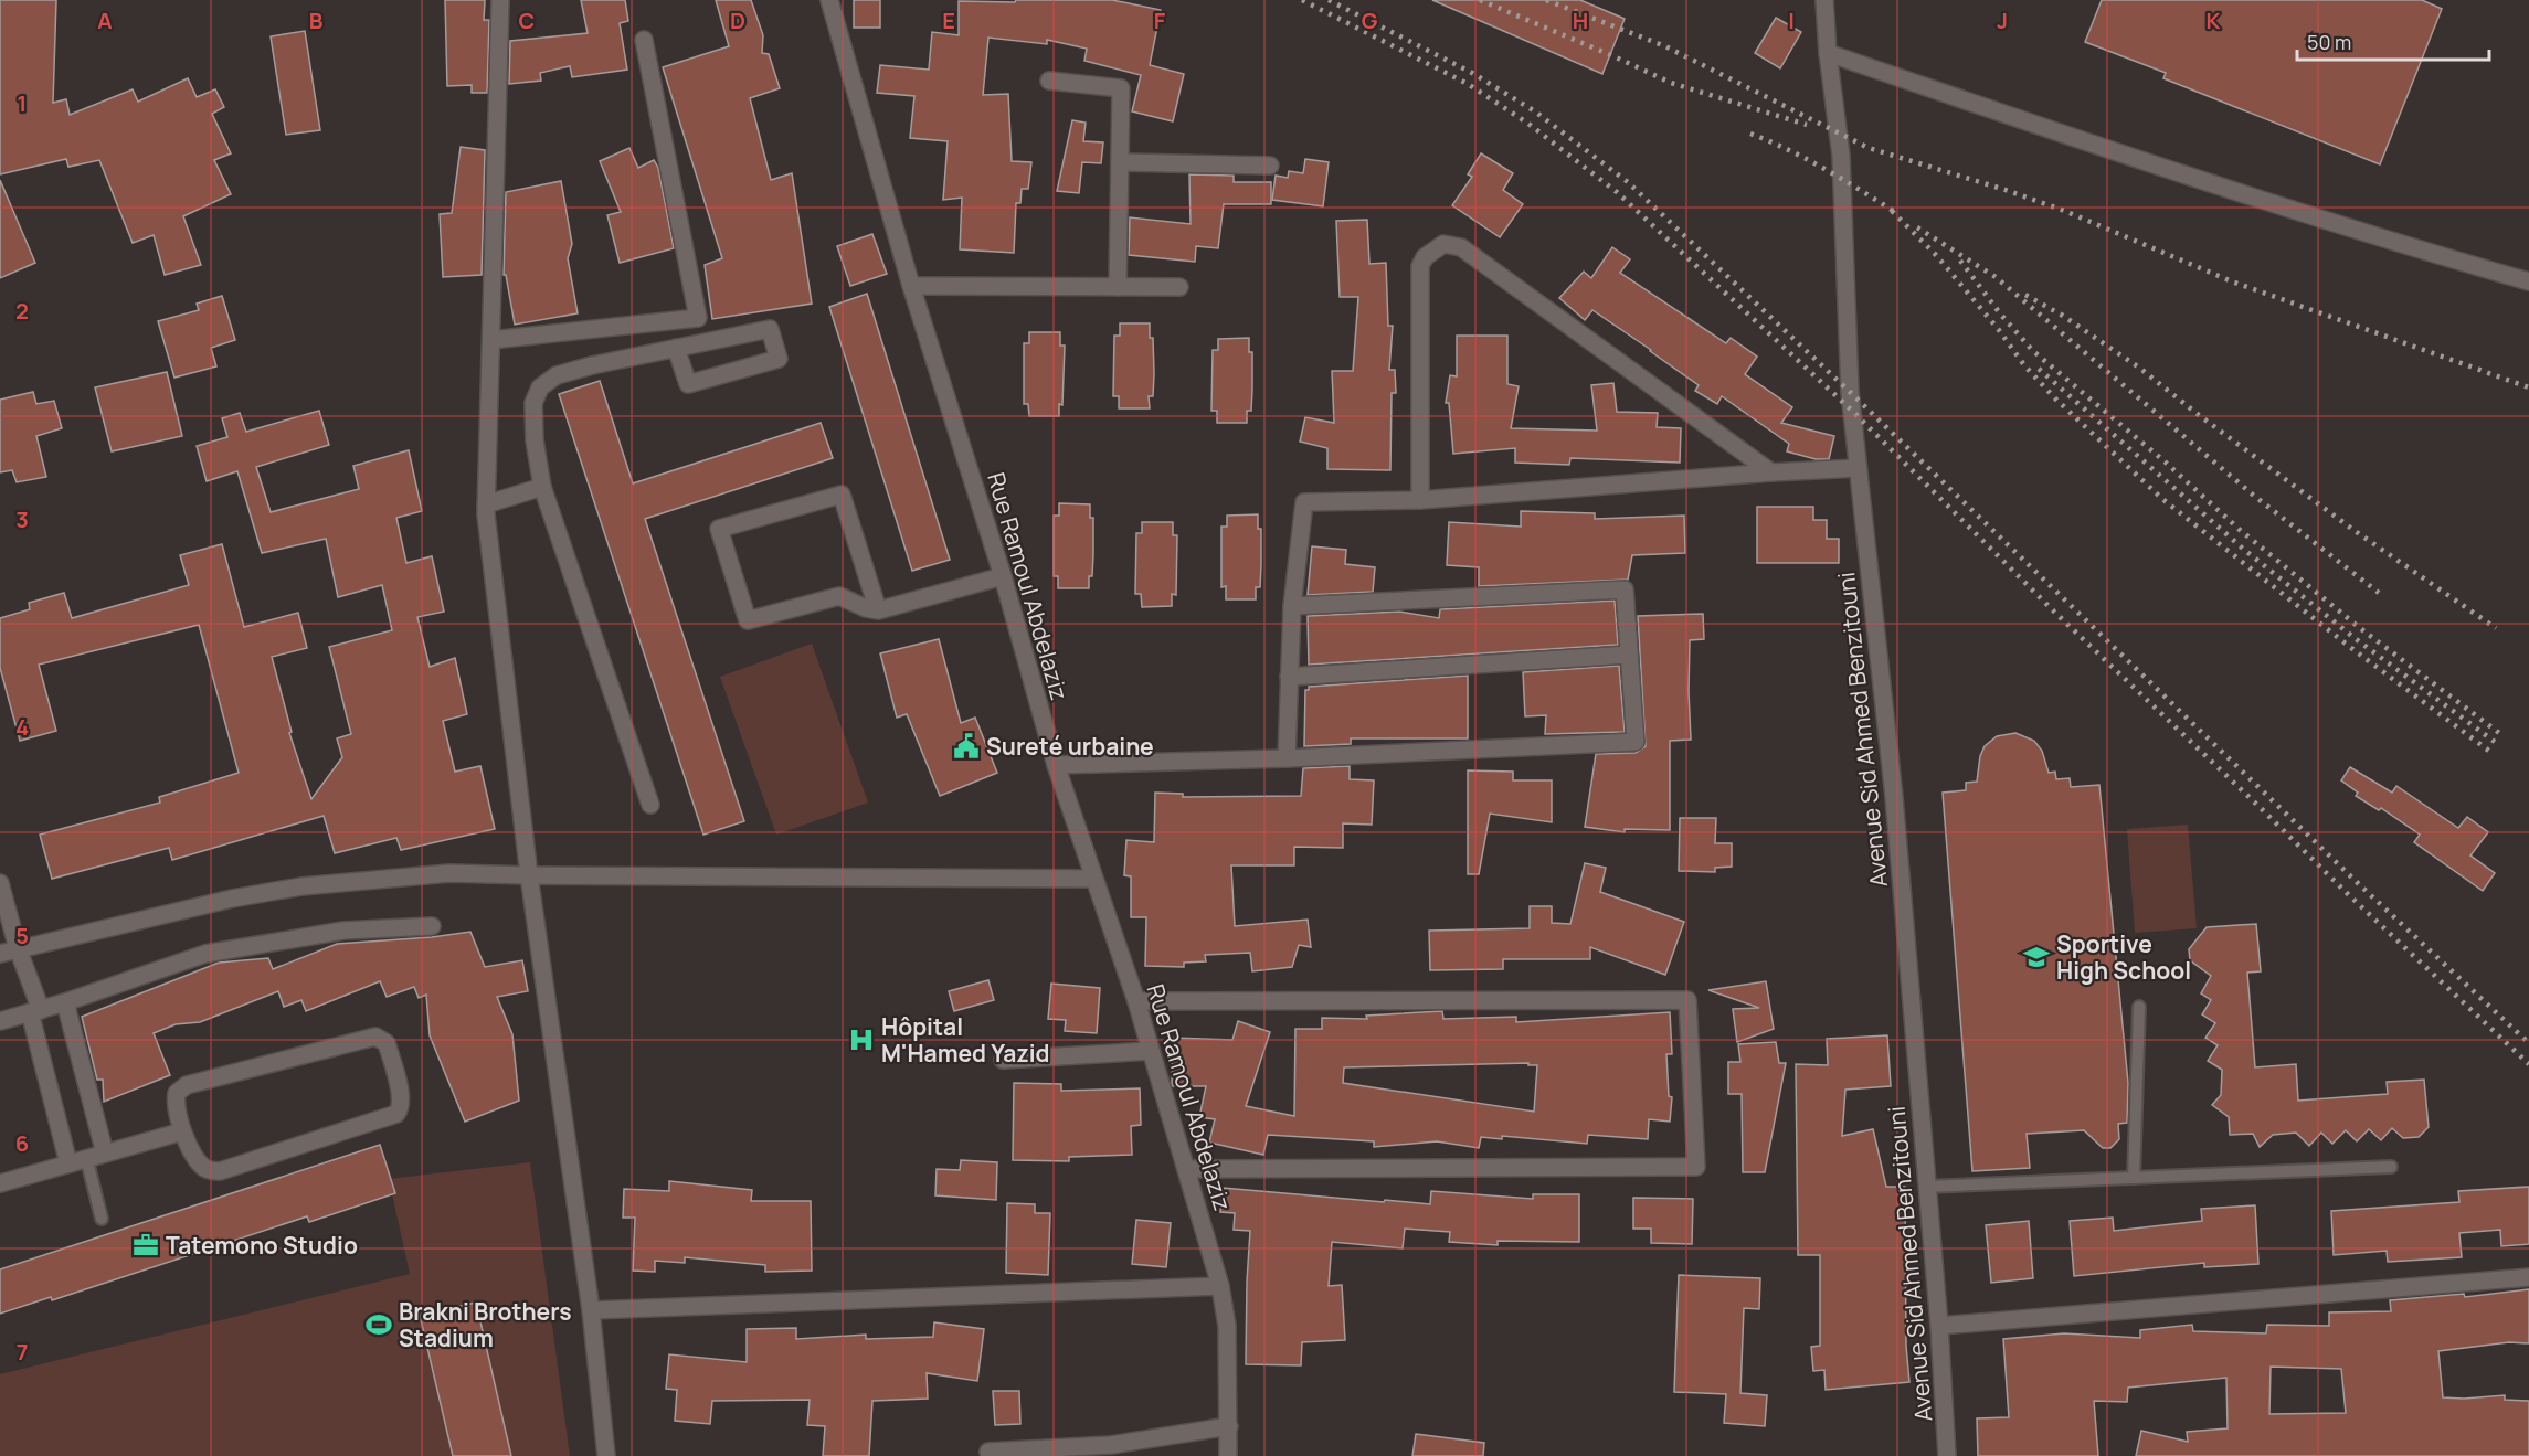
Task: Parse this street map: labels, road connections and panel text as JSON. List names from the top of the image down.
{
  "streets": {
    "street": ["Rue Ramoul Abdelaziz", "Avenue Sid Ahmed Benzitouni"]
  },
  "places": {
    "public building": ["Sureté urbaine"],
    "school or university": ["Sportive High School"],
    "hospital": ["Hôpital M'Hamed Yazid"],
    "office": ["Tatemono Studio"],
    "sports": ["Brakni Brothers Stadium"]
  },
  "scale_bar": "50 m",
  "grid": {
    "columns": [
      "A",
      "B",
      "C",
      "D",
      "E",
      "F",
      "G",
      "H",
      "I",
      "J",
      "K"
    ],
    "rows": [
      "1",
      "2",
      "3",
      "4",
      "5",
      "6",
      "7"
    ]
  }
}
